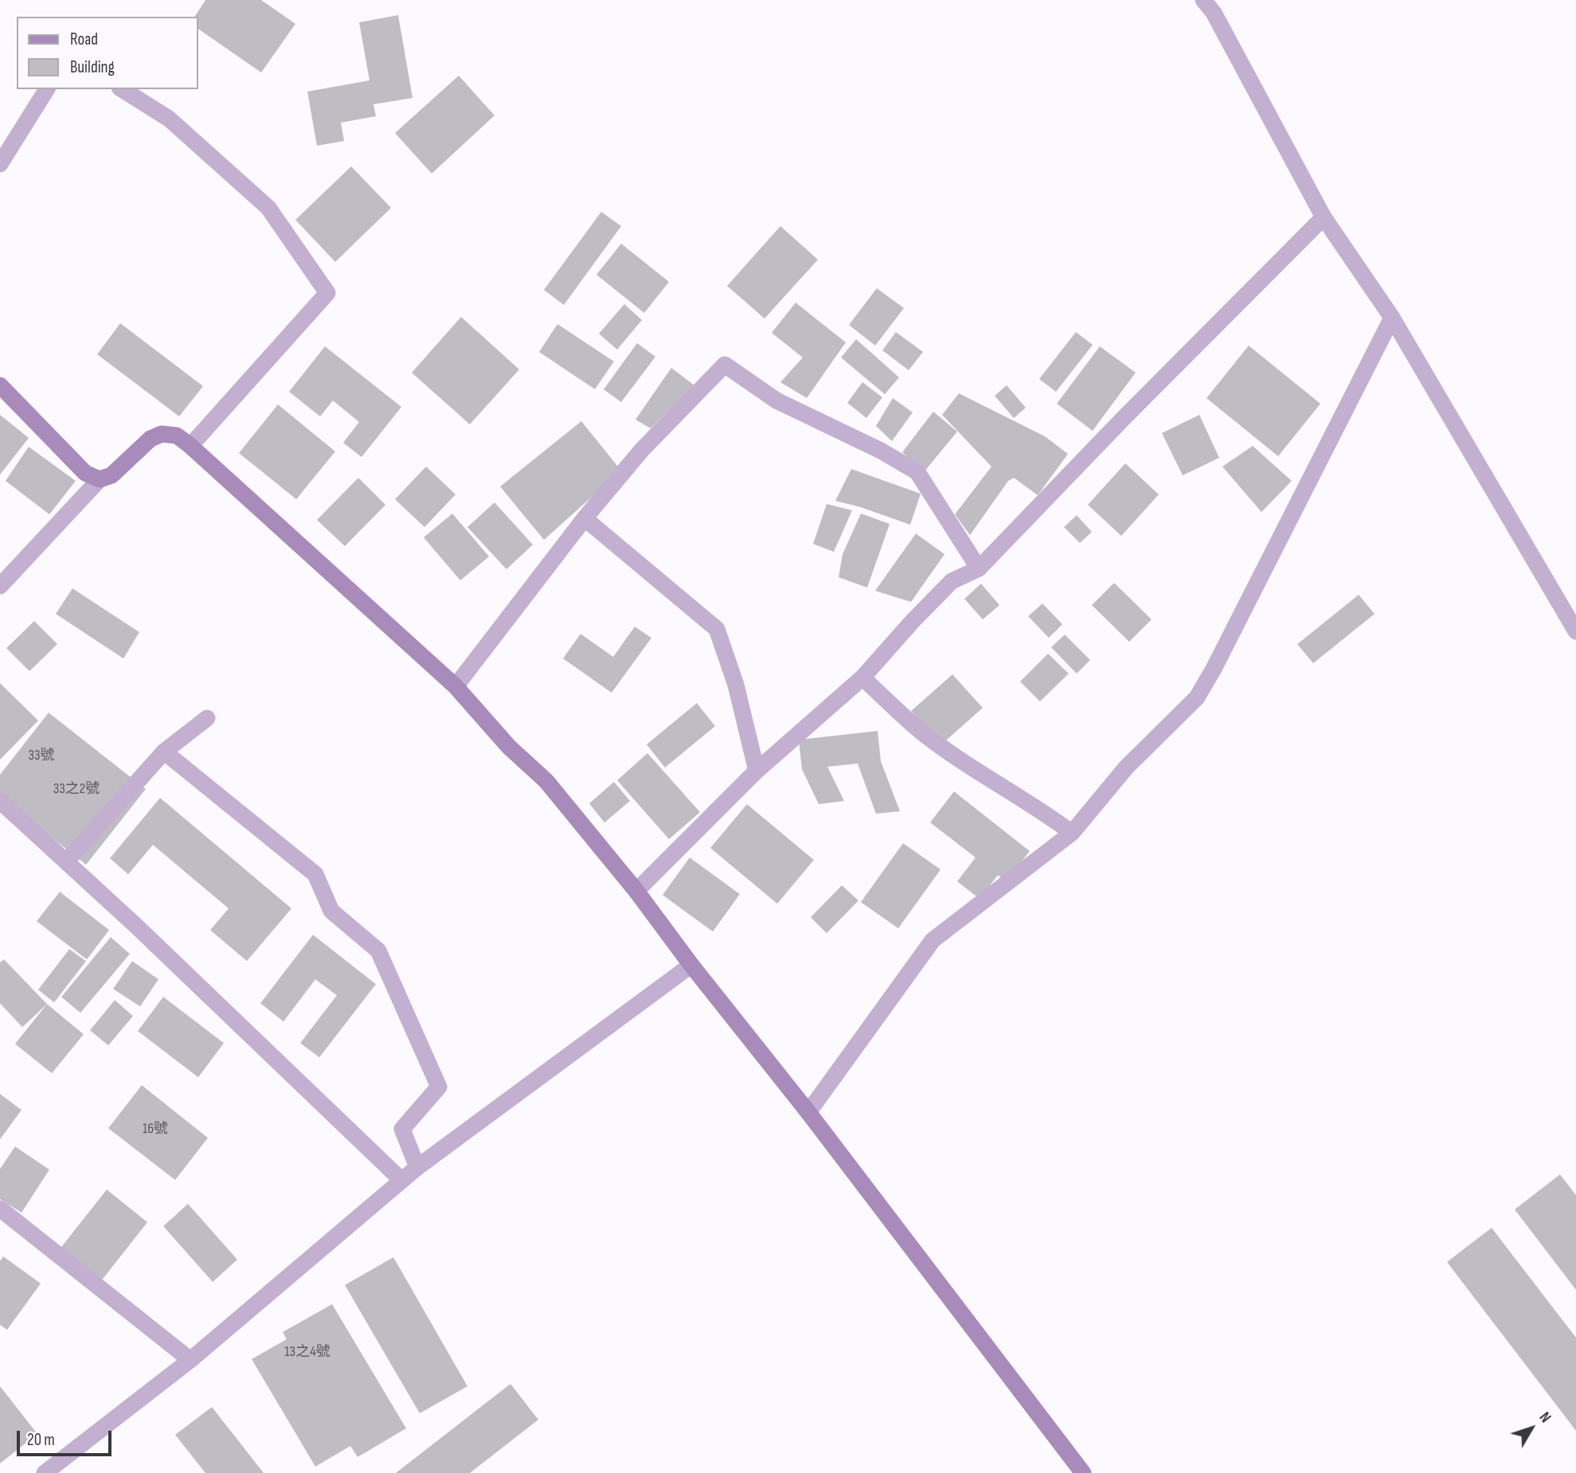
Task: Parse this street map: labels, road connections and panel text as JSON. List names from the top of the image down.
{
  "house_numbers": [
    "33號",
    "33之2號",
    "16號",
    "13之4號"
  ],
  "legend": ["Road", "Building"],
  "scale_bar": "20 m",
  "north": "top right"
}
